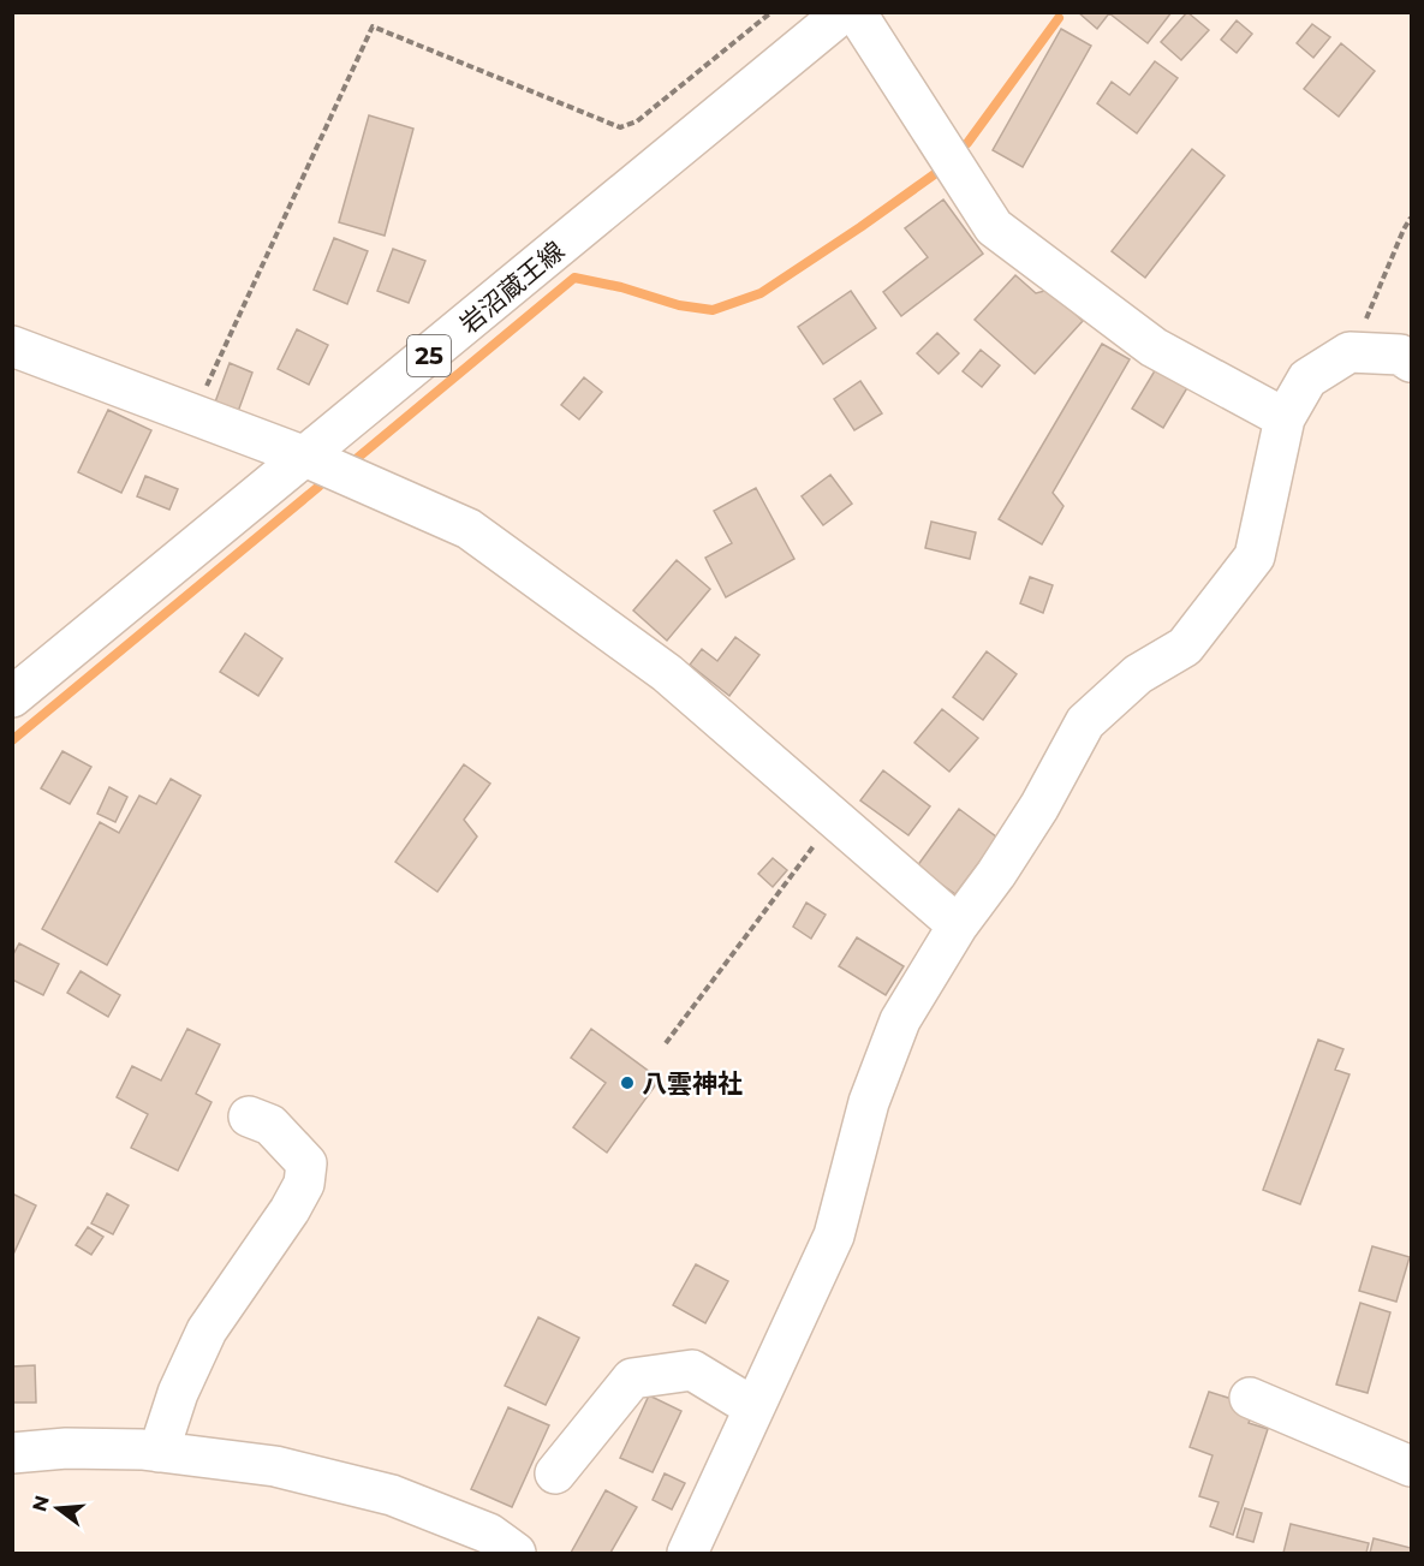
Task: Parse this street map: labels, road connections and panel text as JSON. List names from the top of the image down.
{
  "streets": {
    "street": ["岩沼蔵王線", "25"]
  },
  "places": ["八雲神社"],
  "north": "left"
}
